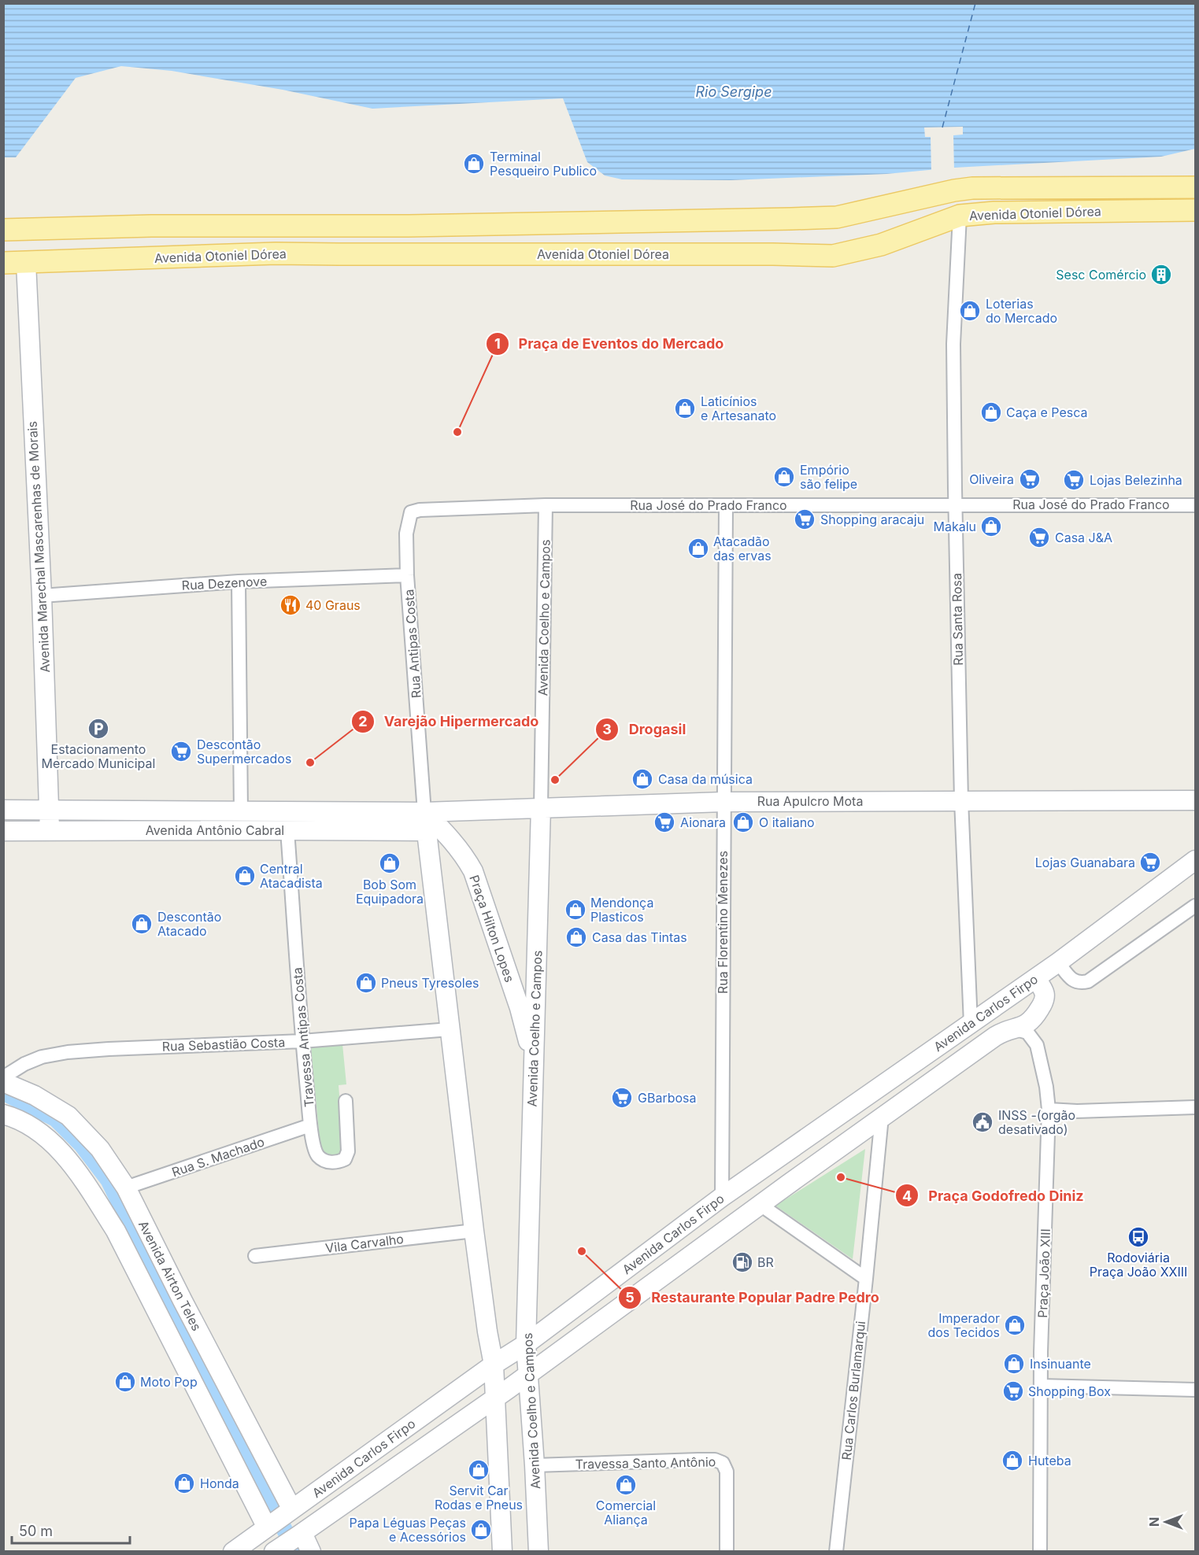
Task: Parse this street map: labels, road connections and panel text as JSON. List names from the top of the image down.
{
  "streets": {
    "main road": [
      "Avenida Otoniel Dórea",
      "Avenida Marechal Mascarenhas de Morais",
      "Avenida Coelho e Campos",
      "Rua Apulcro Mota",
      "Avenida Antônio Cabral",
      "Praça Hilton Lopes",
      "Avenida Carlos Firpo",
      "Avenida Airton Teles"
    ],
    "street": [
      "Rua José do Prado Franco",
      "Rua Dezenove",
      "Rua Santa Rosa",
      "Rua Antipas Costa",
      "Rua Florentino Menezes",
      "Travessa Antipas Costa",
      "Rua Sebastião Costa",
      "Rua S. Machado",
      "Vila Carvalho",
      "Praça João XIII",
      "Rua Carlos Burlamarqui",
      "Travessa Santo Antônio"
    ]
  },
  "crossings": [
    ["Avenida Otoniel Dórea", "Avenida Marechal Mascarenhas de Morais"],
    ["Avenida Otoniel Dórea", "Rua Santa Rosa"],
    ["Rua José do Prado Franco", "Avenida Coelho e Campos"],
    ["Rua José do Prado Franco", "Rua Santa Rosa"],
    ["Rua José do Prado Franco", "Rua Antipas Costa"],
    ["Rua José do Prado Franco", "Rua Florentino Menezes"],
    ["Avenida Marechal Mascarenhas de Morais", "Rua Dezenove"],
    ["Avenida Marechal Mascarenhas de Morais", "Avenida Antônio Cabral"],
    ["Rua Dezenove", "Rua Antipas Costa"],
    ["Avenida Coelho e Campos", "Rua Apulcro Mota"],
    ["Avenida Coelho e Campos", "Praça Hilton Lopes"],
    ["Avenida Coelho e Campos", "Avenida Carlos Firpo"],
    ["Avenida Coelho e Campos", "Travessa Santo Antônio"],
    ["Rua Santa Rosa", "Rua Apulcro Mota"],
    ["Rua Santa Rosa", "Avenida Carlos Firpo"],
    ["Rua Antipas Costa", "Rua Apulcro Mota"],
    ["Rua Antipas Costa", "Avenida Antônio Cabral"],
    ["Rua Antipas Costa", "Praça Hilton Lopes"],
    ["Rua Apulcro Mota", "Avenida Antônio Cabral"],
    ["Rua Apulcro Mota", "Rua Florentino Menezes"],
    ["Rua Apulcro Mota", "Praça Hilton Lopes"],
    ["Avenida Antônio Cabral", "Praça Hilton Lopes"],
    ["Avenida Antônio Cabral", "Travessa Antipas Costa"],
    ["Rua Florentino Menezes", "Avenida Carlos Firpo"],
    ["Avenida Carlos Firpo", "Praça João XIII"],
    ["Avenida Carlos Firpo", "Avenida Airton Teles"],
    ["Avenida Carlos Firpo", "Rua Carlos Burlamarqui"],
    ["Travessa Antipas Costa", "Rua Sebastião Costa"],
    ["Travessa Antipas Costa", "Rua S. Machado"],
    ["Rua S. Machado", "Avenida Airton Teles"]
  ],
  "water": ["Rio Sergipe"],
  "places": {
    "shop": [
      "Terminal Pesqueiro Publico",
      "Loterias do Mercado",
      "Laticínios e Artesanato",
      "Caça e Pesca",
      "Empório são felipe",
      "Makalu",
      "Atacadão das ervas",
      "Casa da música",
      "O italiano",
      "Bob Som Equipadora",
      "Central Atacadista",
      "Mendonça Plasticos",
      "Descontão Atacado",
      "Casa das Tintas",
      "Pneus Tyresoles",
      "Imperador dos Tecidos",
      "Insinuante",
      "Moto Pop",
      "Huteba",
      "Servit Car Rodas e Pneus",
      "Honda",
      "Comercial Aliança",
      "Papa Léguas Peças e Acessórios"
    ],
    "building": ["Sesc Comércio"],
    "other": [
      "Praça de Eventos do Mercado",
      "Varejão Hipermercado",
      "Drogasil",
      "Praça Godofredo Diniz",
      "Restaurante Popular Padre Pedro"
    ],
    "supermarket": [
      "Oliveira",
      "Lojas Belezinha",
      "Shopping aracaju",
      "Casa J&A",
      "Descontão Supermercados",
      "Aionara",
      "Lojas Guanabara",
      "GBarbosa",
      "Shopping Box"
    ],
    "restaurant": ["40 Graus"],
    "parking": ["Estacionamento Mercado Municipal"],
    "public building": ["INSS -(orgão desativado)"],
    "bus stop": ["Rodoviária Praça João XXIII"],
    "fuel station": ["BR"]
  },
  "scale_bar": "50 m",
  "north": "left"
}
